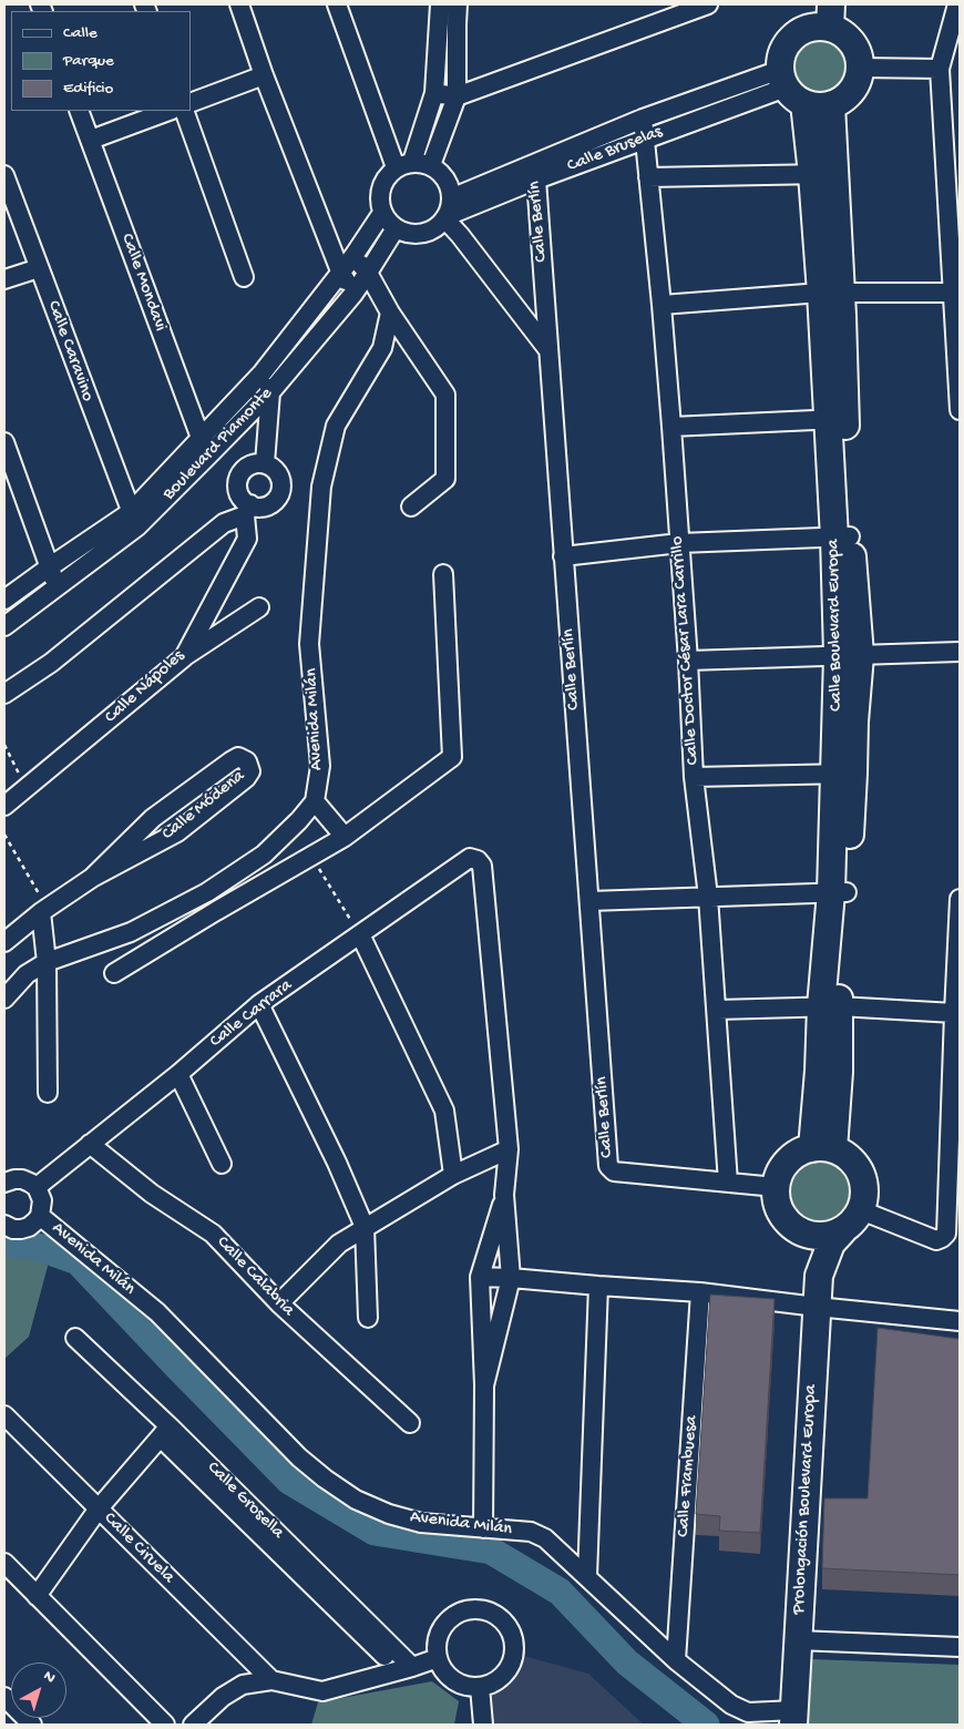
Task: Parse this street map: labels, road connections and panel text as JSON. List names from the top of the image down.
{
  "streets": {
    "main road": ["Calle Boulevard Europa", "Prolongación Boulevard Europa"],
    "street": [
      "Calle Bruselas",
      "Calle Berlín",
      "Calle Mondavi",
      "Calle Caravino",
      "Boulevard Piamonte",
      "Calle Doctor César Lara Carrillo",
      "Calle Nápoles",
      "Avenida Milán",
      "Calle Módena",
      "Calle Carrara",
      "Calle Calabria",
      "Calle Frambuesa",
      "Calle Grosella",
      "Calle Ciruela"
    ]
  },
  "crossings": [
    ["Calle Bruselas", "Calle Berlín"],
    ["Calle Bruselas", "Boulevard Piamonte"],
    ["Calle Bruselas", "Calle Boulevard Europa"],
    ["Calle Bruselas", "Calle Doctor César Lara Carrillo"],
    ["Calle Berlín", "Calle Doctor César Lara Carrillo"],
    ["Calle Mondavi", "Boulevard Piamonte"],
    ["Calle Caravino", "Boulevard Piamonte"],
    ["Calle Boulevard Europa", "Prolongación Boulevard Europa"],
    ["Avenida Milán", "Calle Frambuesa"],
    ["Avenida Milán", "Prolongación Boulevard Europa"],
    ["Calle Carrara", "Calle Calabria"]
  ],
  "legend": ["Calle", "Parque", "Edificio"],
  "north": "top right"
}
